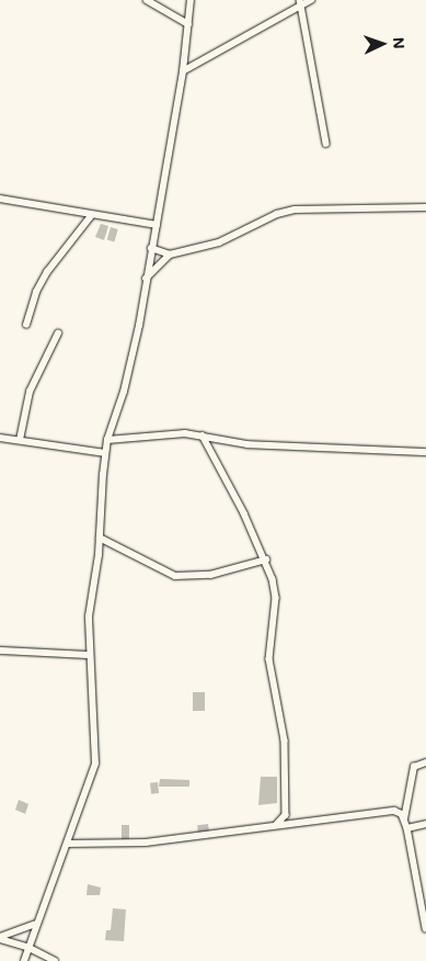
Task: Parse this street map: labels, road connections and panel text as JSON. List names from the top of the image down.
{
  "north": "right"
}
